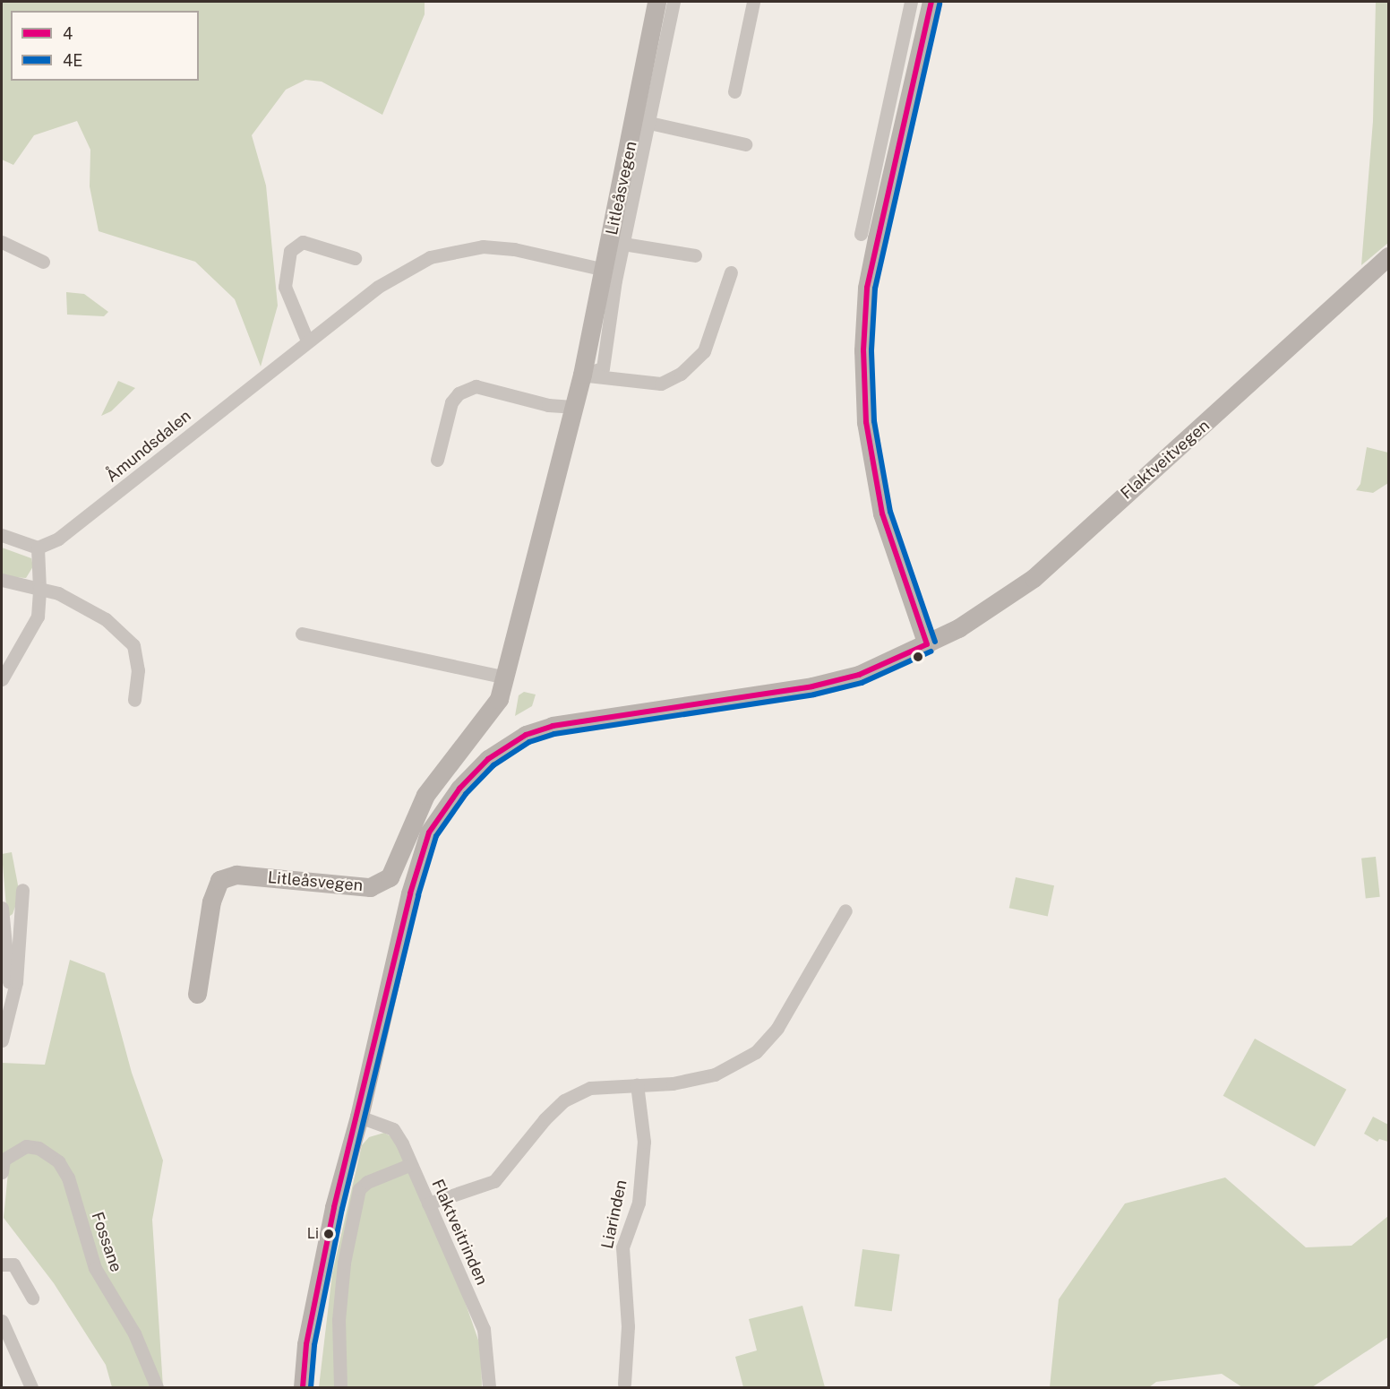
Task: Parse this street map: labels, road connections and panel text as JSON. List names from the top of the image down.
{
  "streets": {
    "main road": ["Litleåsvegen", "Flaktveitvegen"],
    "street": [
      "Åmundsdalen",
      "Liarinden",
      "Flaktveitrinden",
      "Fossane"
    ]
  },
  "crossings": [
    ["Litleåsvegen", "Åmundsdalen"],
    ["Flaktveitvegen", "Flaktveitrinden"]
  ],
  "places": ["Li"],
  "lines": ["transit line 4", "transit line 4E"],
  "legend": ["4", "4E"]
}
